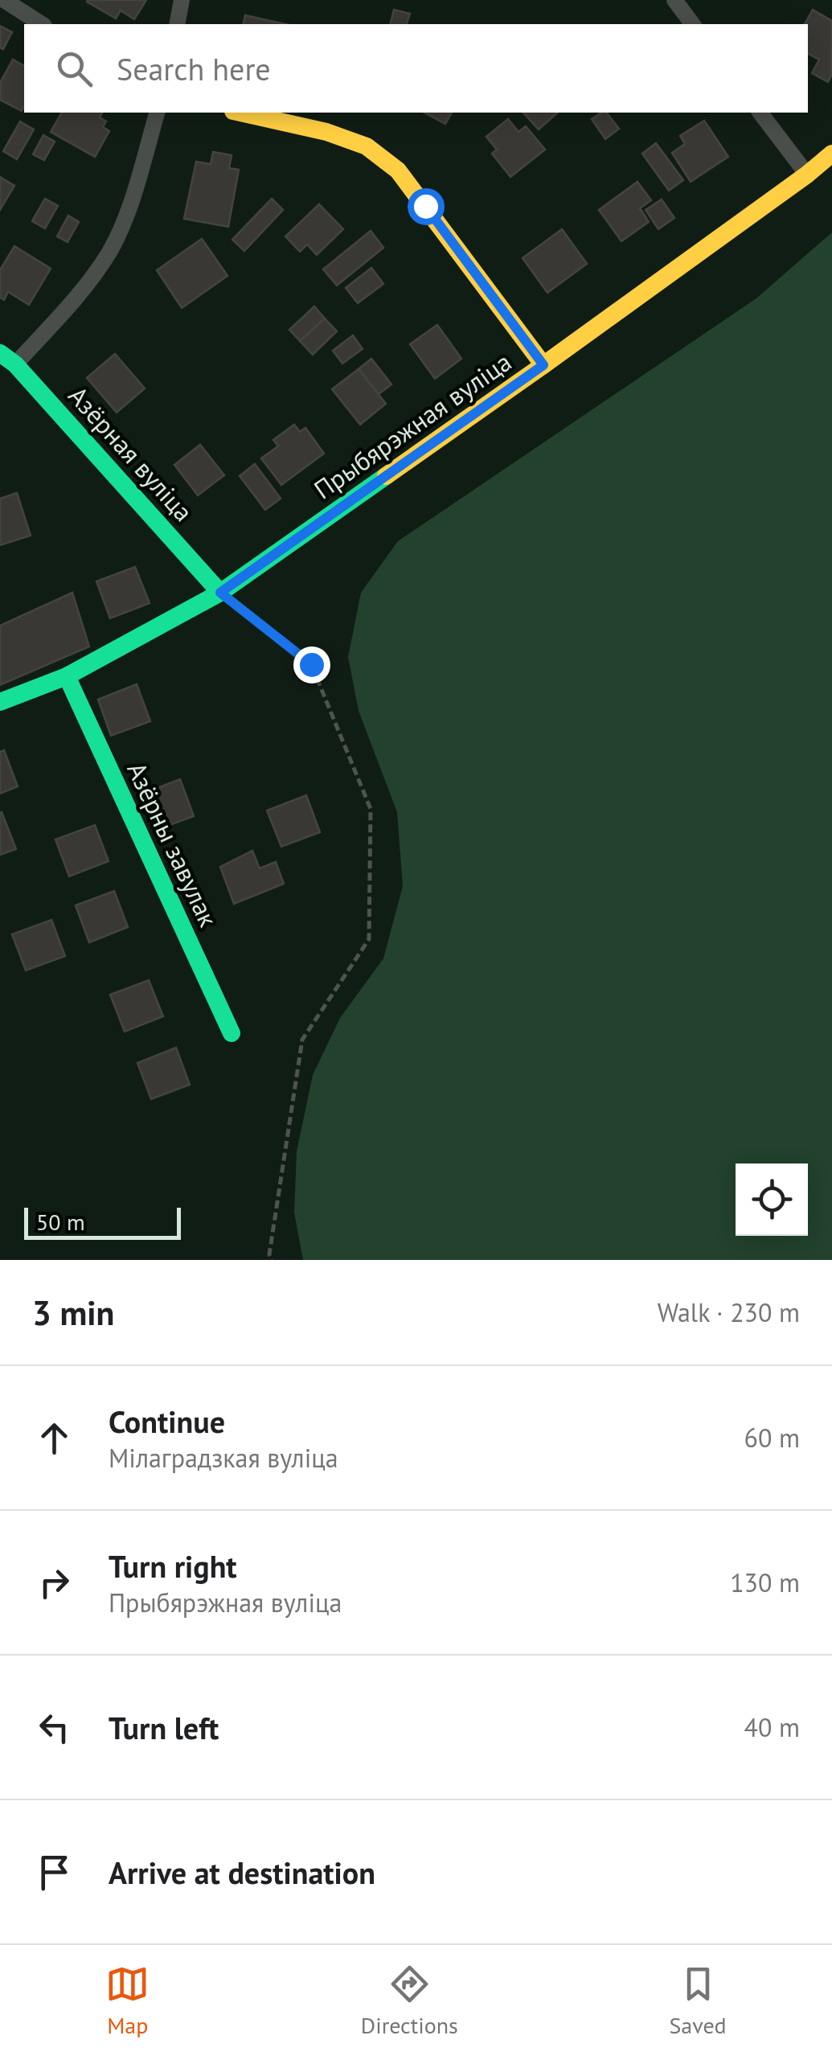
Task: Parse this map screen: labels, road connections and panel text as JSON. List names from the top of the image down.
{
  "streets": {
    "street": ["Прыбярэжная вуліца", "Азёрная вуліца", "Азёрны завулак"]
  },
  "crossings": [
    ["Прыбярэжная вуліца", "Азёрная вуліца"],
    ["Прыбярэжная вуліца", "Азёрны завулак"]
  ],
  "scale_bar": "50 m",
  "page": {
    "search": "Search here",
    "scale": "50 m",
    "heading": ["3 min", "Walk · 230 m"],
    "list": [
      ["Continue", "Мілаградзкая вуліца", "60 m"],
      ["Turn right", "Прыбярэжная вуліца", "130 m"],
      ["Turn left", "40 m"],
      "Arrive at destination"
    ],
    "nav": ["Map", "Directions", "Saved"]
  }
}
